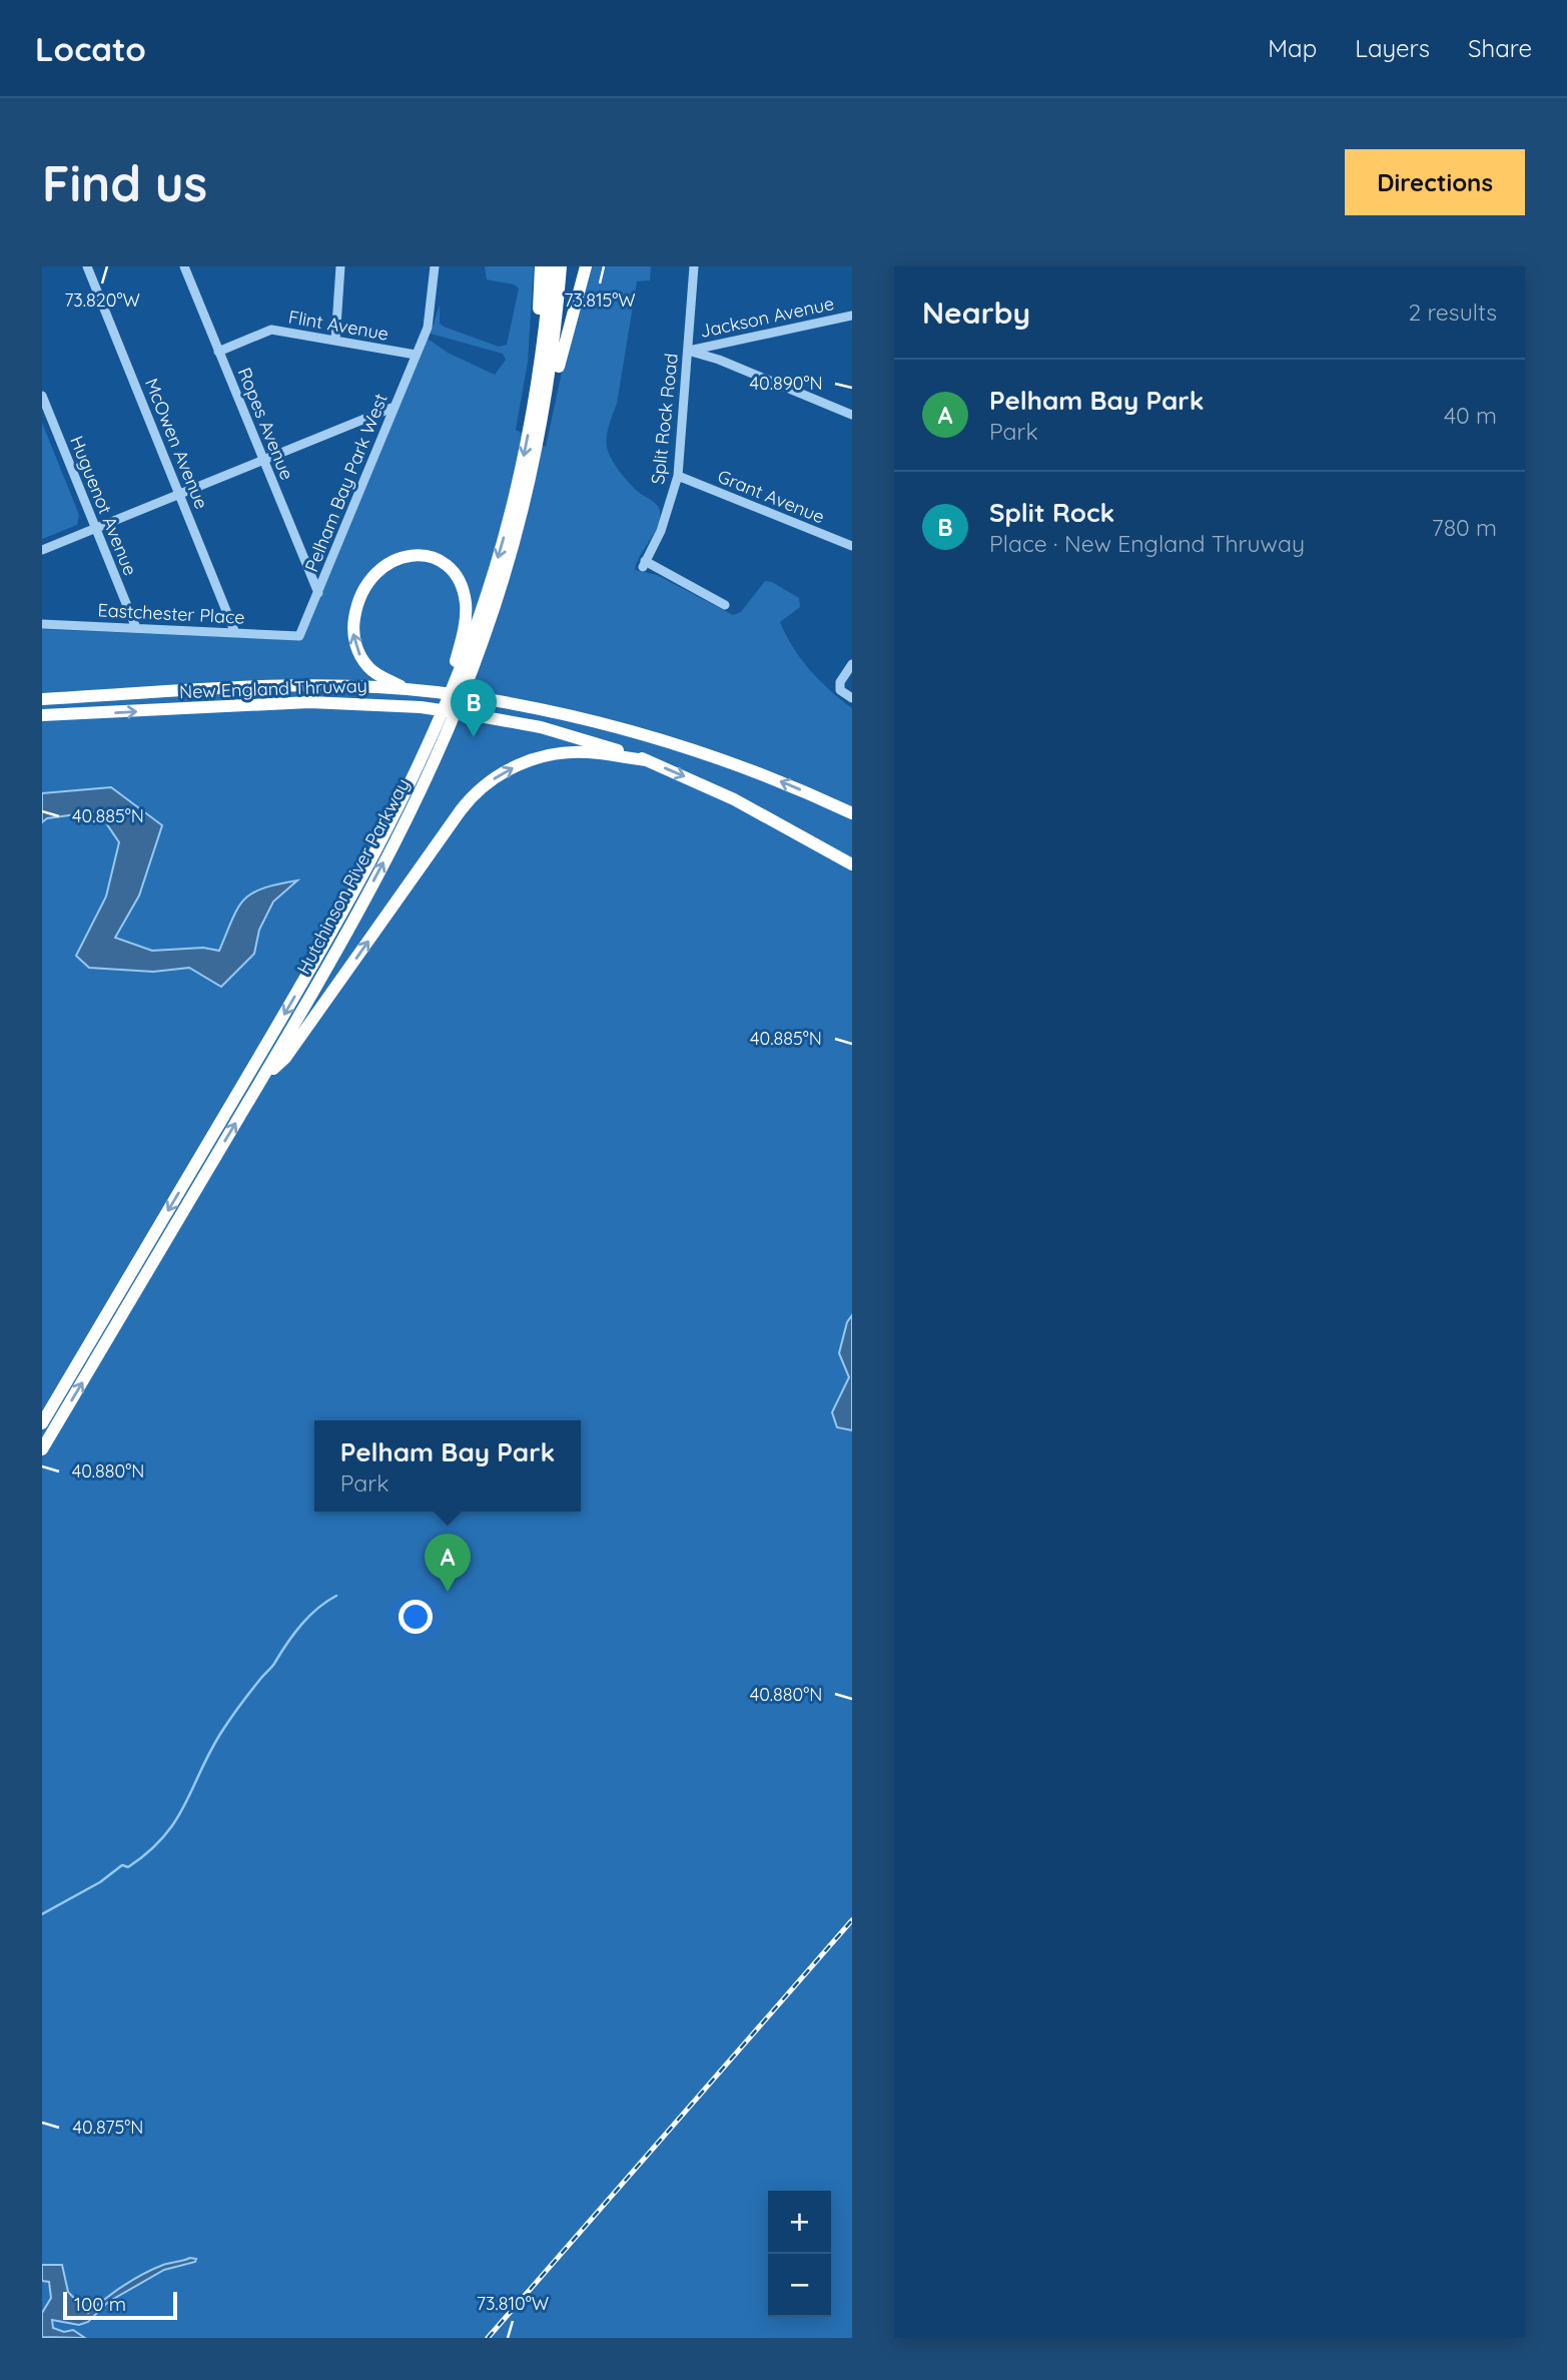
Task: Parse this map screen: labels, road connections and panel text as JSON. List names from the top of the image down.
{
  "streets": {
    "highway": ["New England Thruway", "Hutchinson River Parkway"],
    "street": [
      "Jackson Avenue",
      "Flint Avenue",
      "Split Rock Road",
      "Ropes Avenue",
      "McOwen Avenue",
      "Pelham Bay Park West",
      "Grant Avenue",
      "Huguenot Avenue",
      "Eastchester Place"
    ]
  },
  "crossings": [
    ["Jackson Avenue", "Split Rock Road"],
    ["Flint Avenue", "Ropes Avenue"],
    ["Flint Avenue", "Pelham Bay Park West"],
    ["Split Rock Road", "Grant Avenue"],
    ["Ropes Avenue", "Pelham Bay Park West"],
    ["McOwen Avenue", "Eastchester Place"],
    ["Pelham Bay Park West", "Eastchester Place"],
    ["Huguenot Avenue", "Eastchester Place"]
  ],
  "scale_bar": "100 m",
  "page": {
    "header": "Locato",
    "nav": ["Map", "Layers", "Share"],
    "buttons": "Directions",
    "title": "Find us",
    "heading": ["Nearby", "2 results"],
    "list": [
      {
        "mark": "A",
        "name": "Pelham Bay Park",
        "note": "Park",
        "value": "40 m"
      },
      {
        "mark": "B",
        "name": "Split Rock",
        "note": "Place · New England Thruway",
        "value": "780 m"
      }
    ],
    "pins": ["B", "A"],
    "popup": ["Pelham Bay Park", "Park"],
    "map_buttons": ["+", "−"],
    "scale": "100 m"
  },
  "coordinates": [
    "73.820°W",
    "73.815°W",
    "40.890°N",
    "40.885°N",
    "40.880°N",
    "40.875°N",
    "73.810°W"
  ]
}
